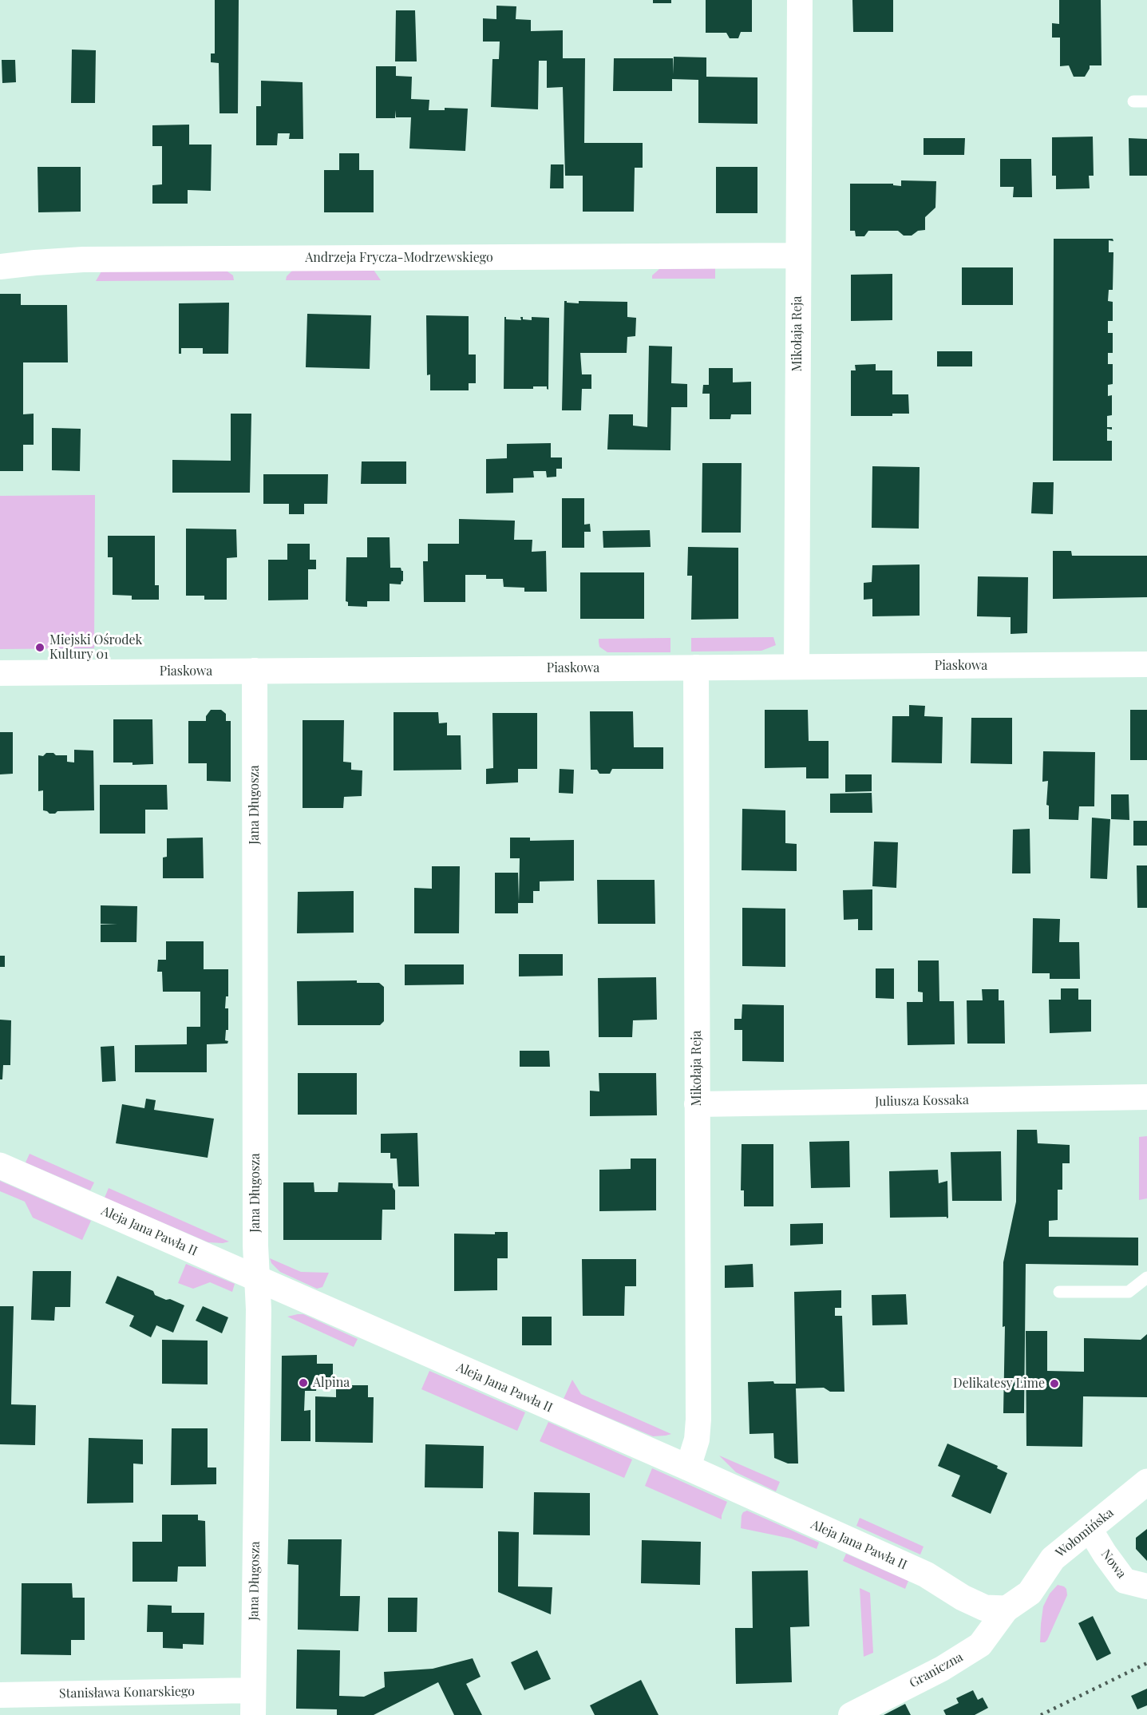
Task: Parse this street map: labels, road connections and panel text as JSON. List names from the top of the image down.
{
  "streets": {
    "street": [
      "Andrzeja Frycza-Modrzewskiego",
      "Mikołaja Reja",
      "Piaskowa",
      "Jana Długosza",
      "Juliusza Kossaka",
      "Aleja Jana Pawła II",
      "Wołomińska",
      "Nowa",
      "Graniczna",
      "Stanisława Konarskiego"
    ]
  },
  "crossings": [
    ["Andrzeja Frycza-Modrzewskiego", "Mikołaja Reja"],
    ["Mikołaja Reja", "Piaskowa"],
    ["Mikołaja Reja", "Juliusza Kossaka"],
    ["Mikołaja Reja", "Aleja Jana Pawła II"],
    ["Piaskowa", "Jana Długosza"],
    ["Jana Długosza", "Aleja Jana Pawła II"],
    ["Jana Długosza", "Stanisława Konarskiego"],
    ["Aleja Jana Pawła II", "Wołomińska"],
    ["Aleja Jana Pawła II", "Graniczna"],
    ["Wołomińska", "Nowa"],
    ["Wołomińska", "Graniczna"]
  ],
  "places": ["Miejski Ośrodek Kultury 01", "Alpina", "Delikatesy Lime"]
}
